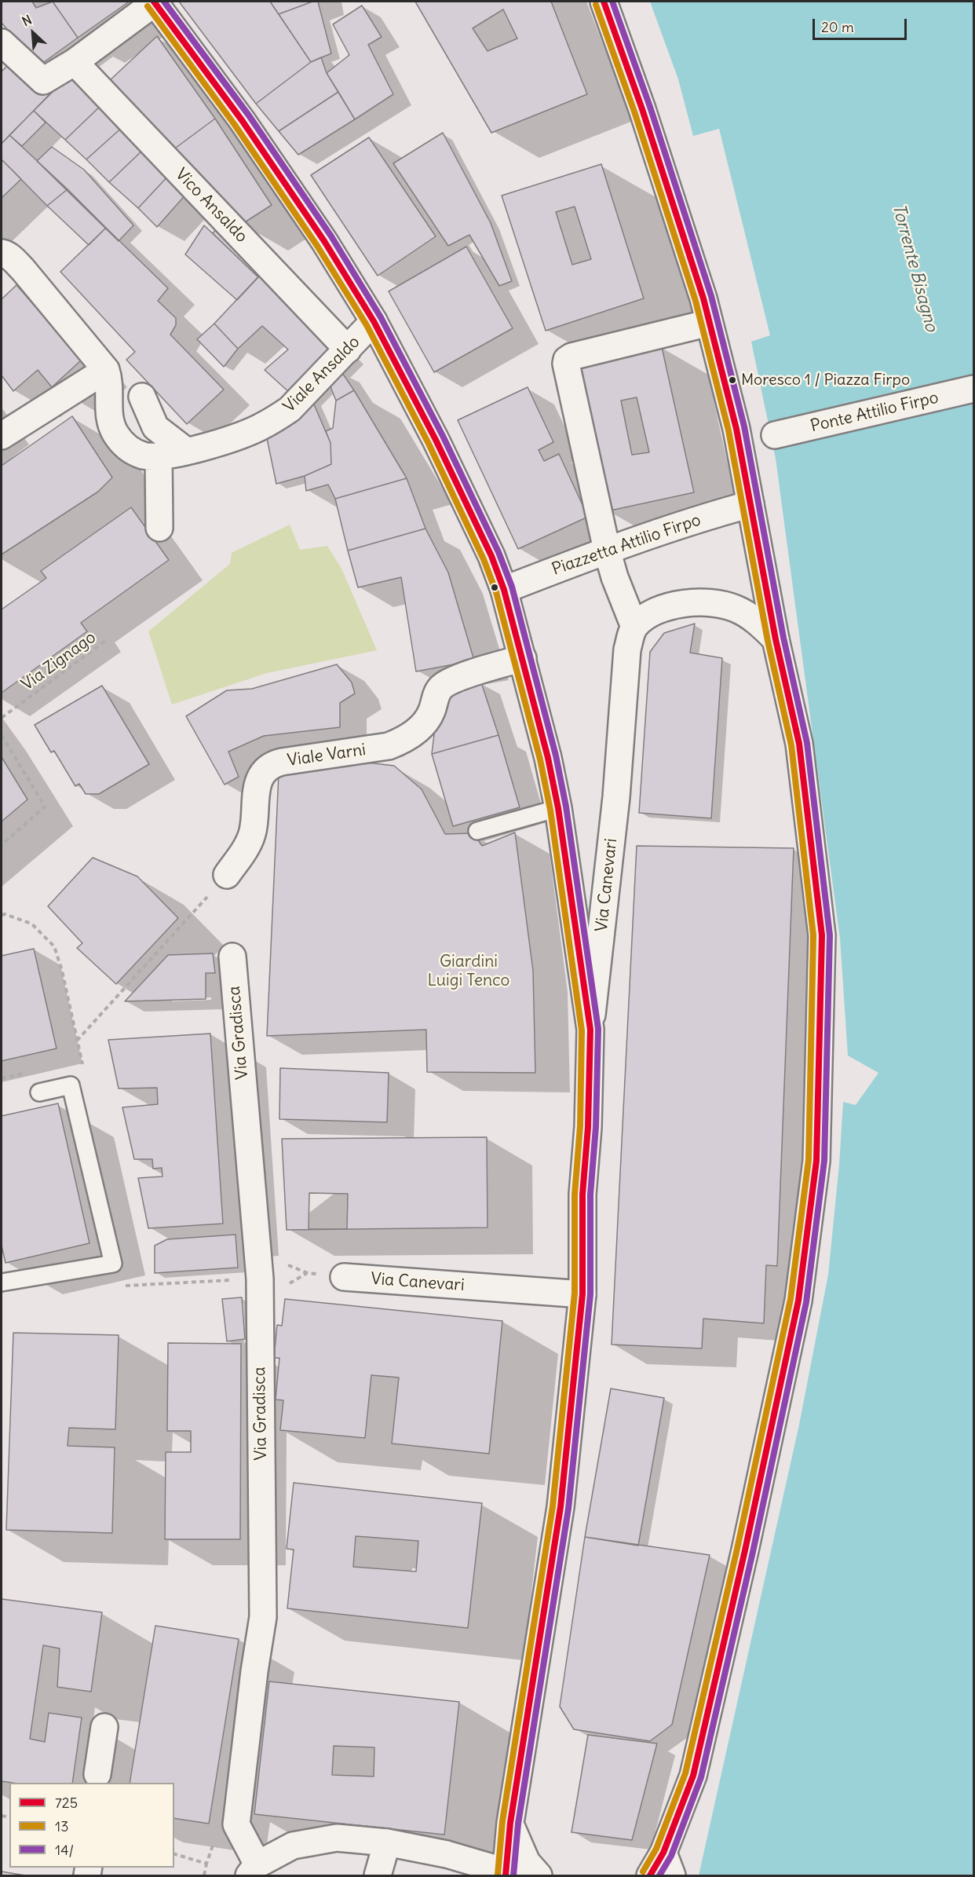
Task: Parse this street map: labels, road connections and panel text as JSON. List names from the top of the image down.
{
  "streets": {
    "street": [
      "Vico Ansaldo",
      "Viale Ansaldo",
      "Ponte Attilio Firpo",
      "Piazzetta Attilio Firpo",
      "Viale Varni",
      "Via Canevari",
      "Via Gradisca"
    ],
    "path": ["Via Zignago"]
  },
  "crossings": [
    ["Vico Ansaldo", "Viale Ansaldo"],
    ["Viale Ansaldo", "Via Canevari"],
    ["Piazzetta Attilio Firpo", "Via Canevari"],
    ["Viale Varni", "Via Canevari"]
  ],
  "water": ["Torrente Bisagno"],
  "parks": ["Giardini Luigi Tenco"],
  "places": ["Moresco 1 / Piazza Firpo"],
  "lines": ["transit line 725", "transit line 14/", "transit line 13"],
  "legend": ["725", "13", "14/"],
  "scale_bar": "20 m",
  "north": "top left"
}
